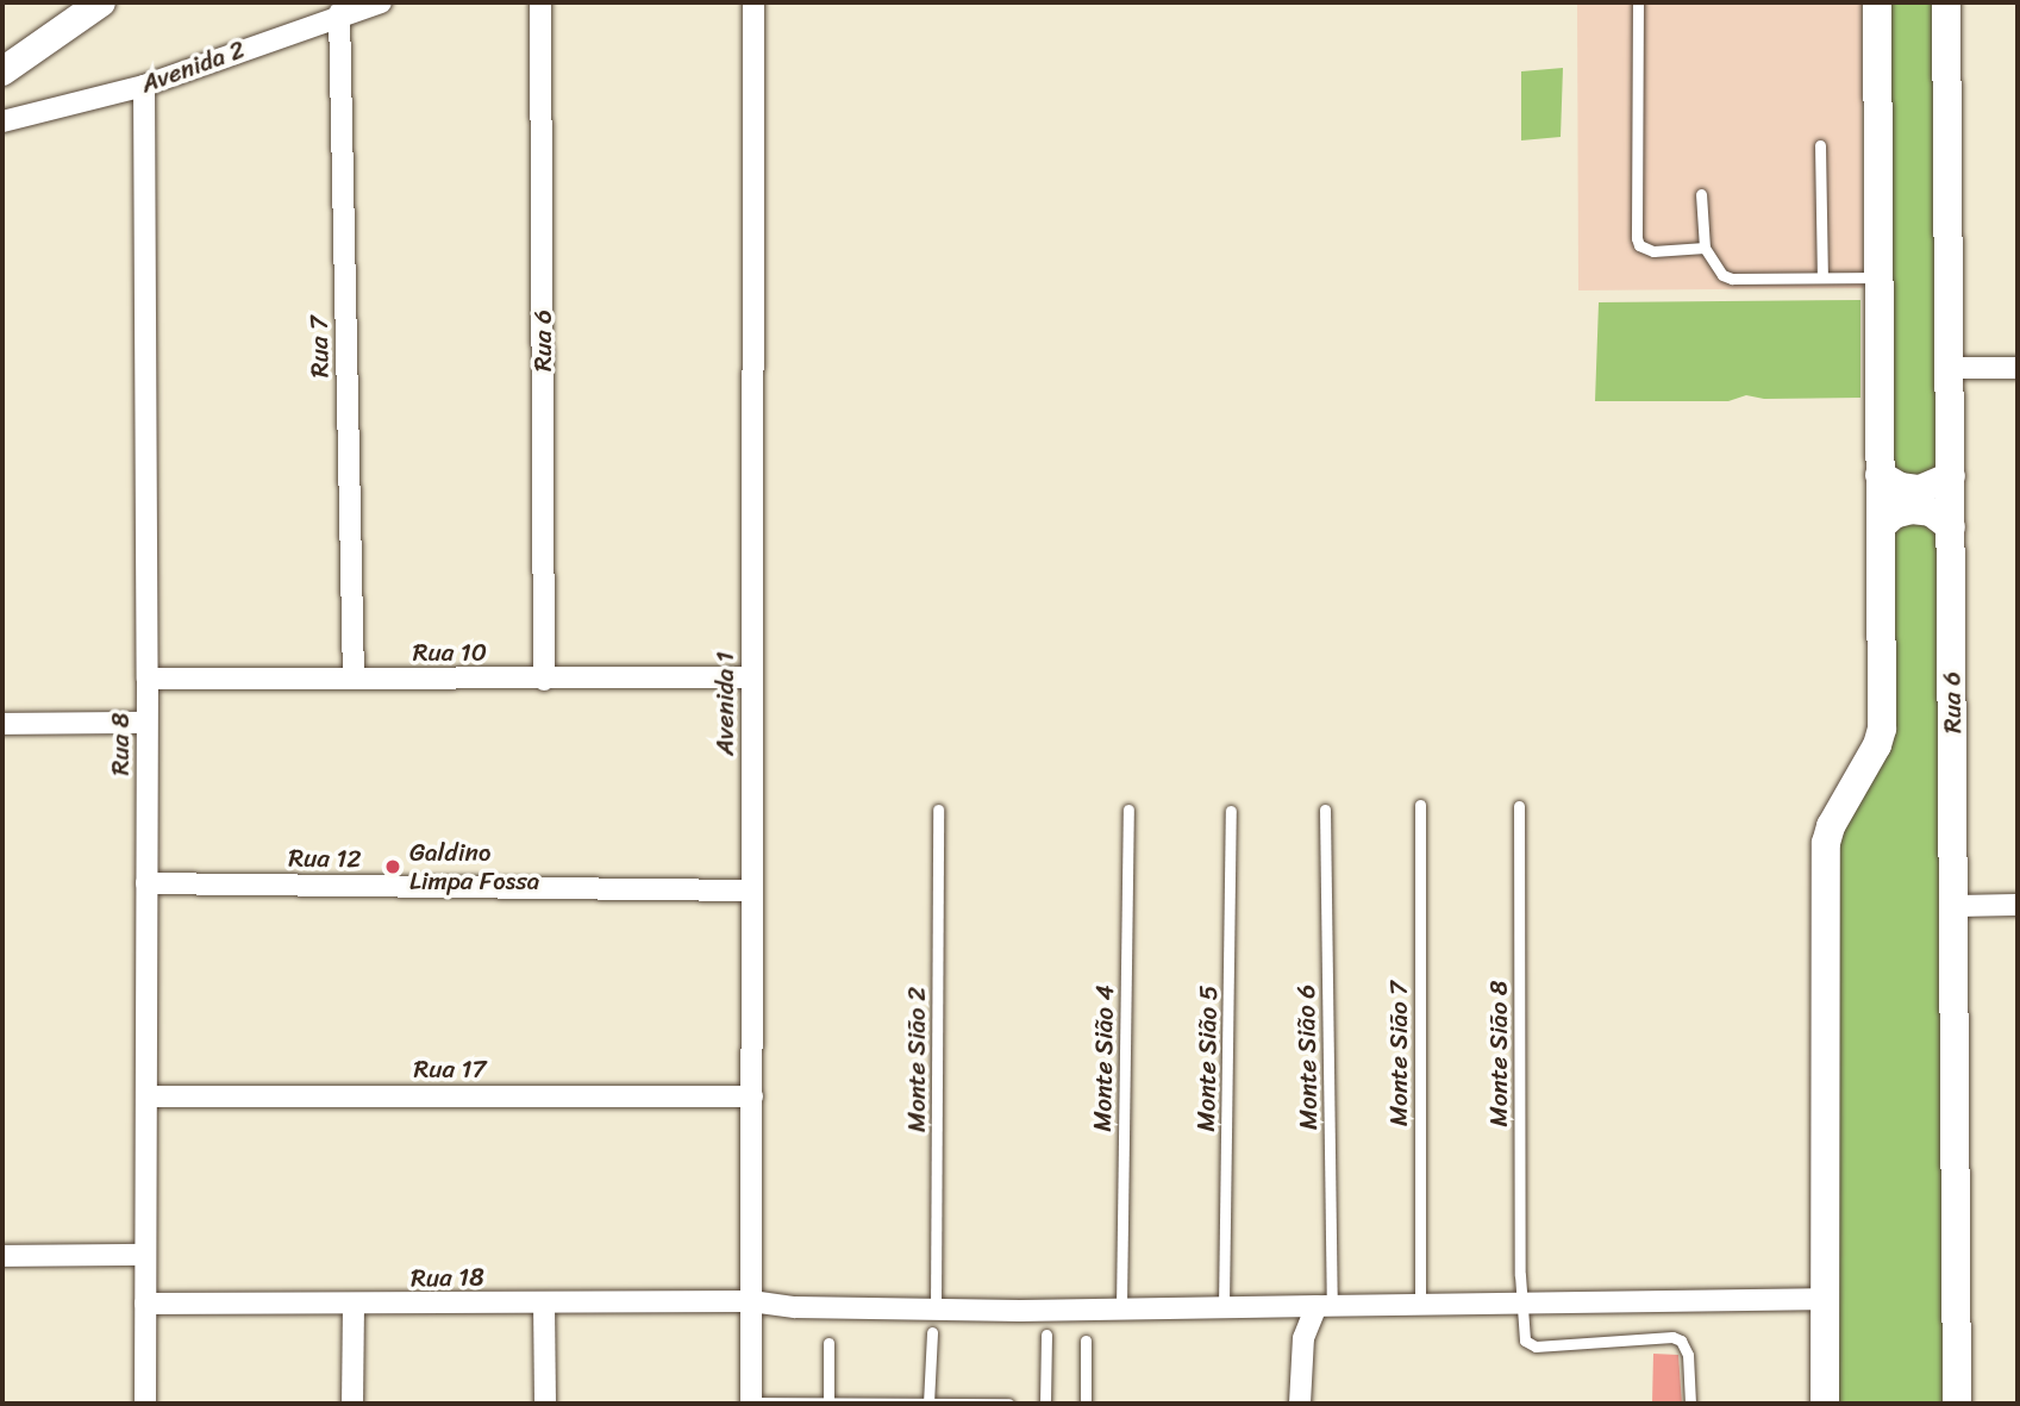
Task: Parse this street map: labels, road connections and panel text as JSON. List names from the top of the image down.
{
  "streets": {
    "street": [
      "Avenida 2",
      "Rua 6",
      "Rua 7",
      "Rua 10",
      "Avenida 1",
      "Rua 8",
      "Rua 12",
      "Rua 17",
      "Rua 18"
    ],
    "lane": [
      "Monte Sião 7",
      "Monte Sião 8",
      "Monte Sião 6",
      "Monte Sião 4",
      "Monte Sião 5",
      "Monte Sião 2"
    ]
  },
  "crossings": [
    ["Avenida 2", "Rua 7"],
    ["Avenida 2", "Rua 8"],
    ["Rua 6", "Rua 10"],
    ["Rua 7", "Rua 10"],
    ["Rua 10", "Avenida 1"],
    ["Rua 10", "Rua 8"],
    ["Avenida 1", "Rua 12"],
    ["Avenida 1", "Rua 17"],
    ["Avenida 1", "Rua 18"],
    ["Rua 8", "Rua 12"],
    ["Rua 8", "Rua 17"],
    ["Rua 8", "Rua 18"],
    ["Monte Sião 7", "Rua 18"],
    ["Monte Sião 8", "Rua 18"],
    ["Monte Sião 6", "Rua 18"],
    ["Monte Sião 4", "Rua 18"],
    ["Monte Sião 5", "Rua 18"],
    ["Monte Sião 2", "Rua 18"]
  ],
  "places": ["Galdino Limpa Fossa"]
}
